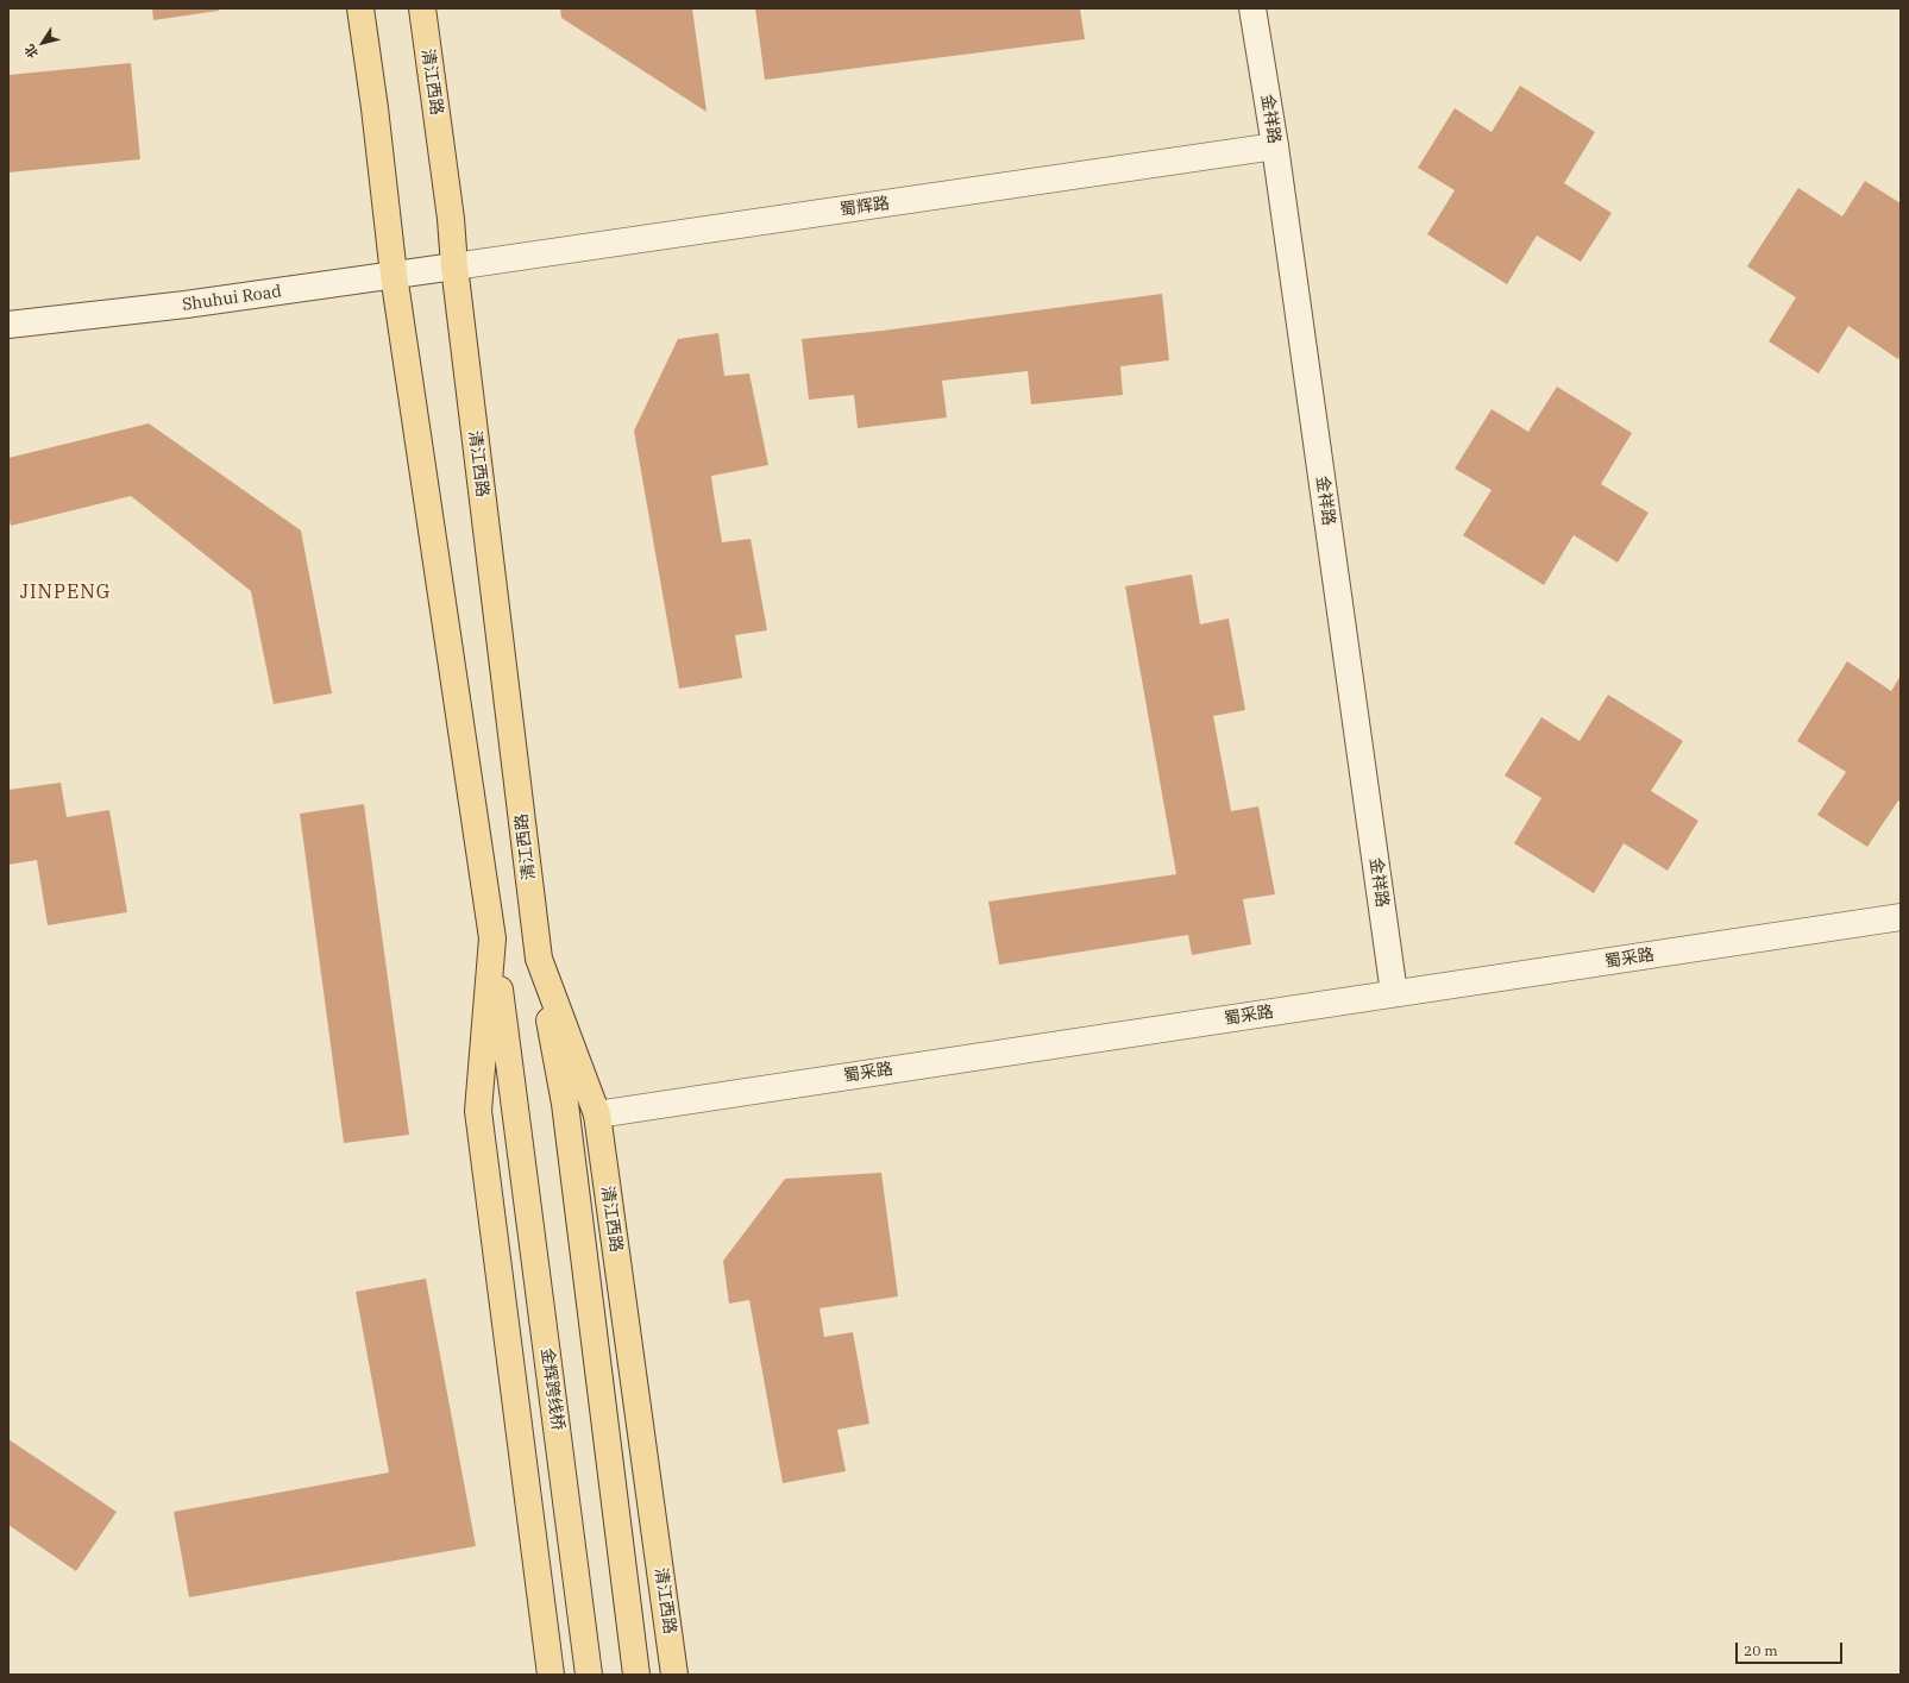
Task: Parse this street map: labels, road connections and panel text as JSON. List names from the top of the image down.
{
  "streets": {
    "main road": ["清江西路", "金辉跨线桥"],
    "street": [
      "金祥路",
      "蜀辉路",
      "Shuhui Road",
      "蜀采路"
    ]
  },
  "crossings": [
    ["清江西路", "蜀辉路"],
    ["清江西路", "Shuhui Road"],
    ["清江西路", "蜀采路"],
    ["金祥路", "蜀辉路"],
    ["金祥路", "蜀采路"],
    ["蜀辉路", "Shuhui Road"]
  ],
  "districts": ["JINPENG"],
  "scale_bar": "20 m",
  "north": "bottom left"
}
